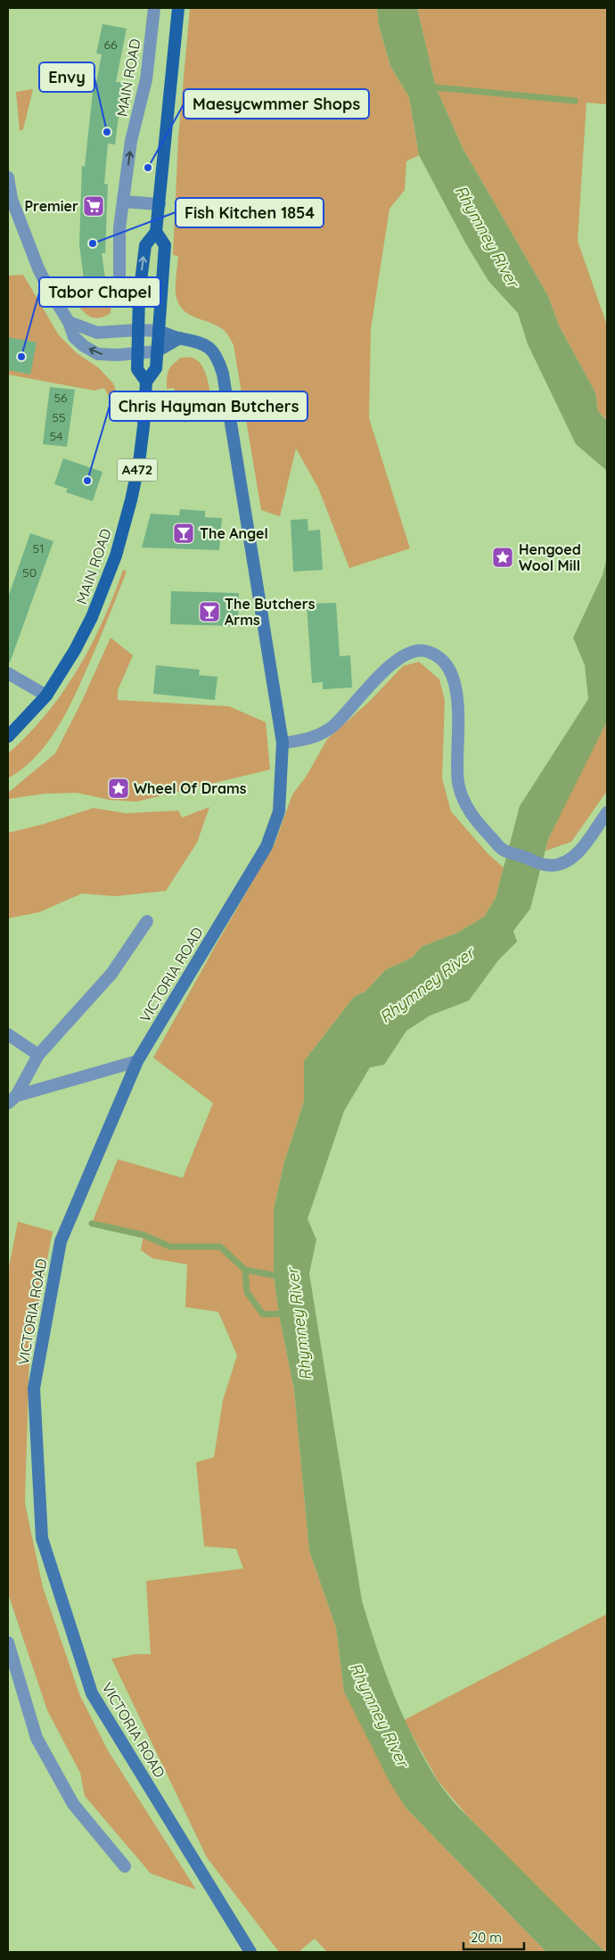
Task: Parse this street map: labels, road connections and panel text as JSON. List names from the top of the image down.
{
  "streets": {
    "main road": ["MAIN ROAD", "A472", "VICTORIA ROAD"]
  },
  "crossings": [
    ["MAIN ROAD", "VICTORIA ROAD"]
  ],
  "water": ["Rhymney River"],
  "places": {
    "other": [
      "Envy",
      "Maesycwmmer Shops",
      "Fish Kitchen 1854",
      "Tabor Chapel",
      "Chris Hayman Butchers"
    ],
    "supermarket": ["Premier"],
    "bar": ["The Angel", "The Butchers Arms"],
    "place": ["Hengoed Wool Mill", "Wheel Of Drams"]
  },
  "house_numbers": [
    "66",
    "56",
    "55",
    "54",
    "51",
    "50"
  ],
  "scale_bar": "20 m"
}
